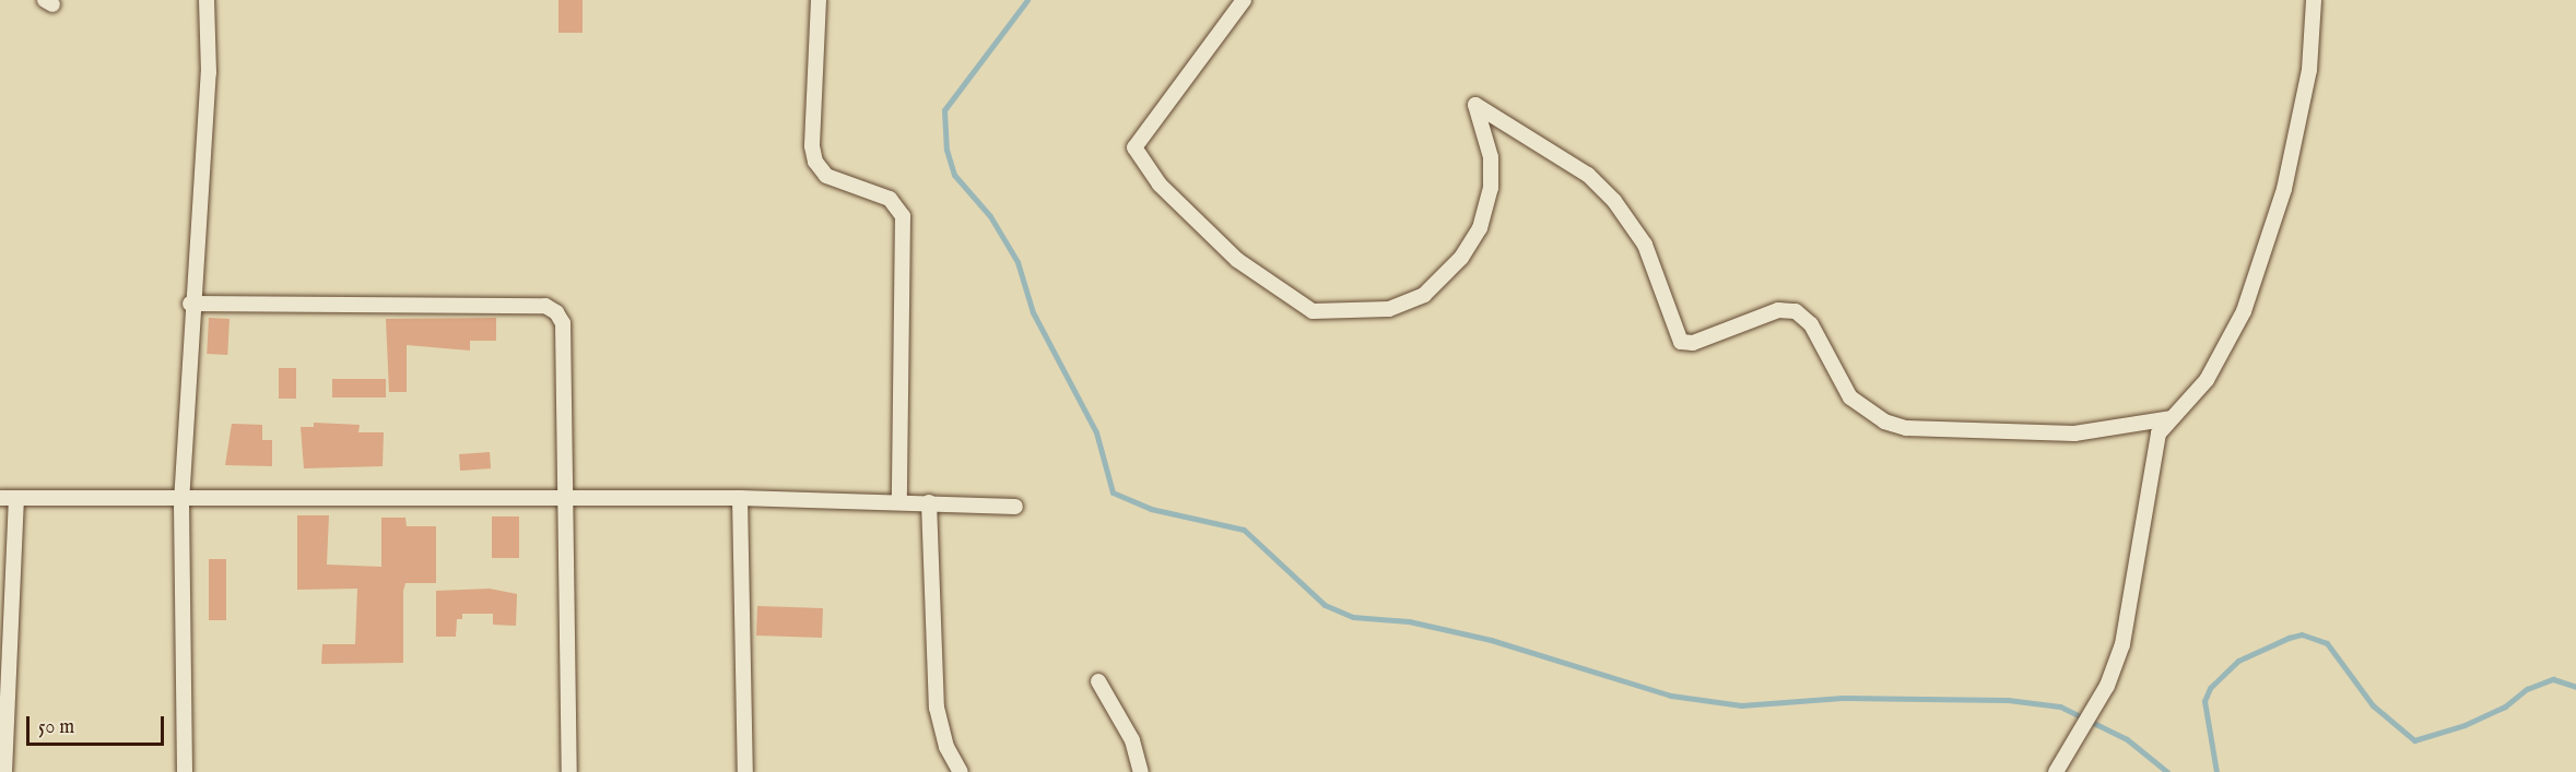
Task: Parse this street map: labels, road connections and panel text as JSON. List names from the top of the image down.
{
  "scale_bar": "50 m"
}
